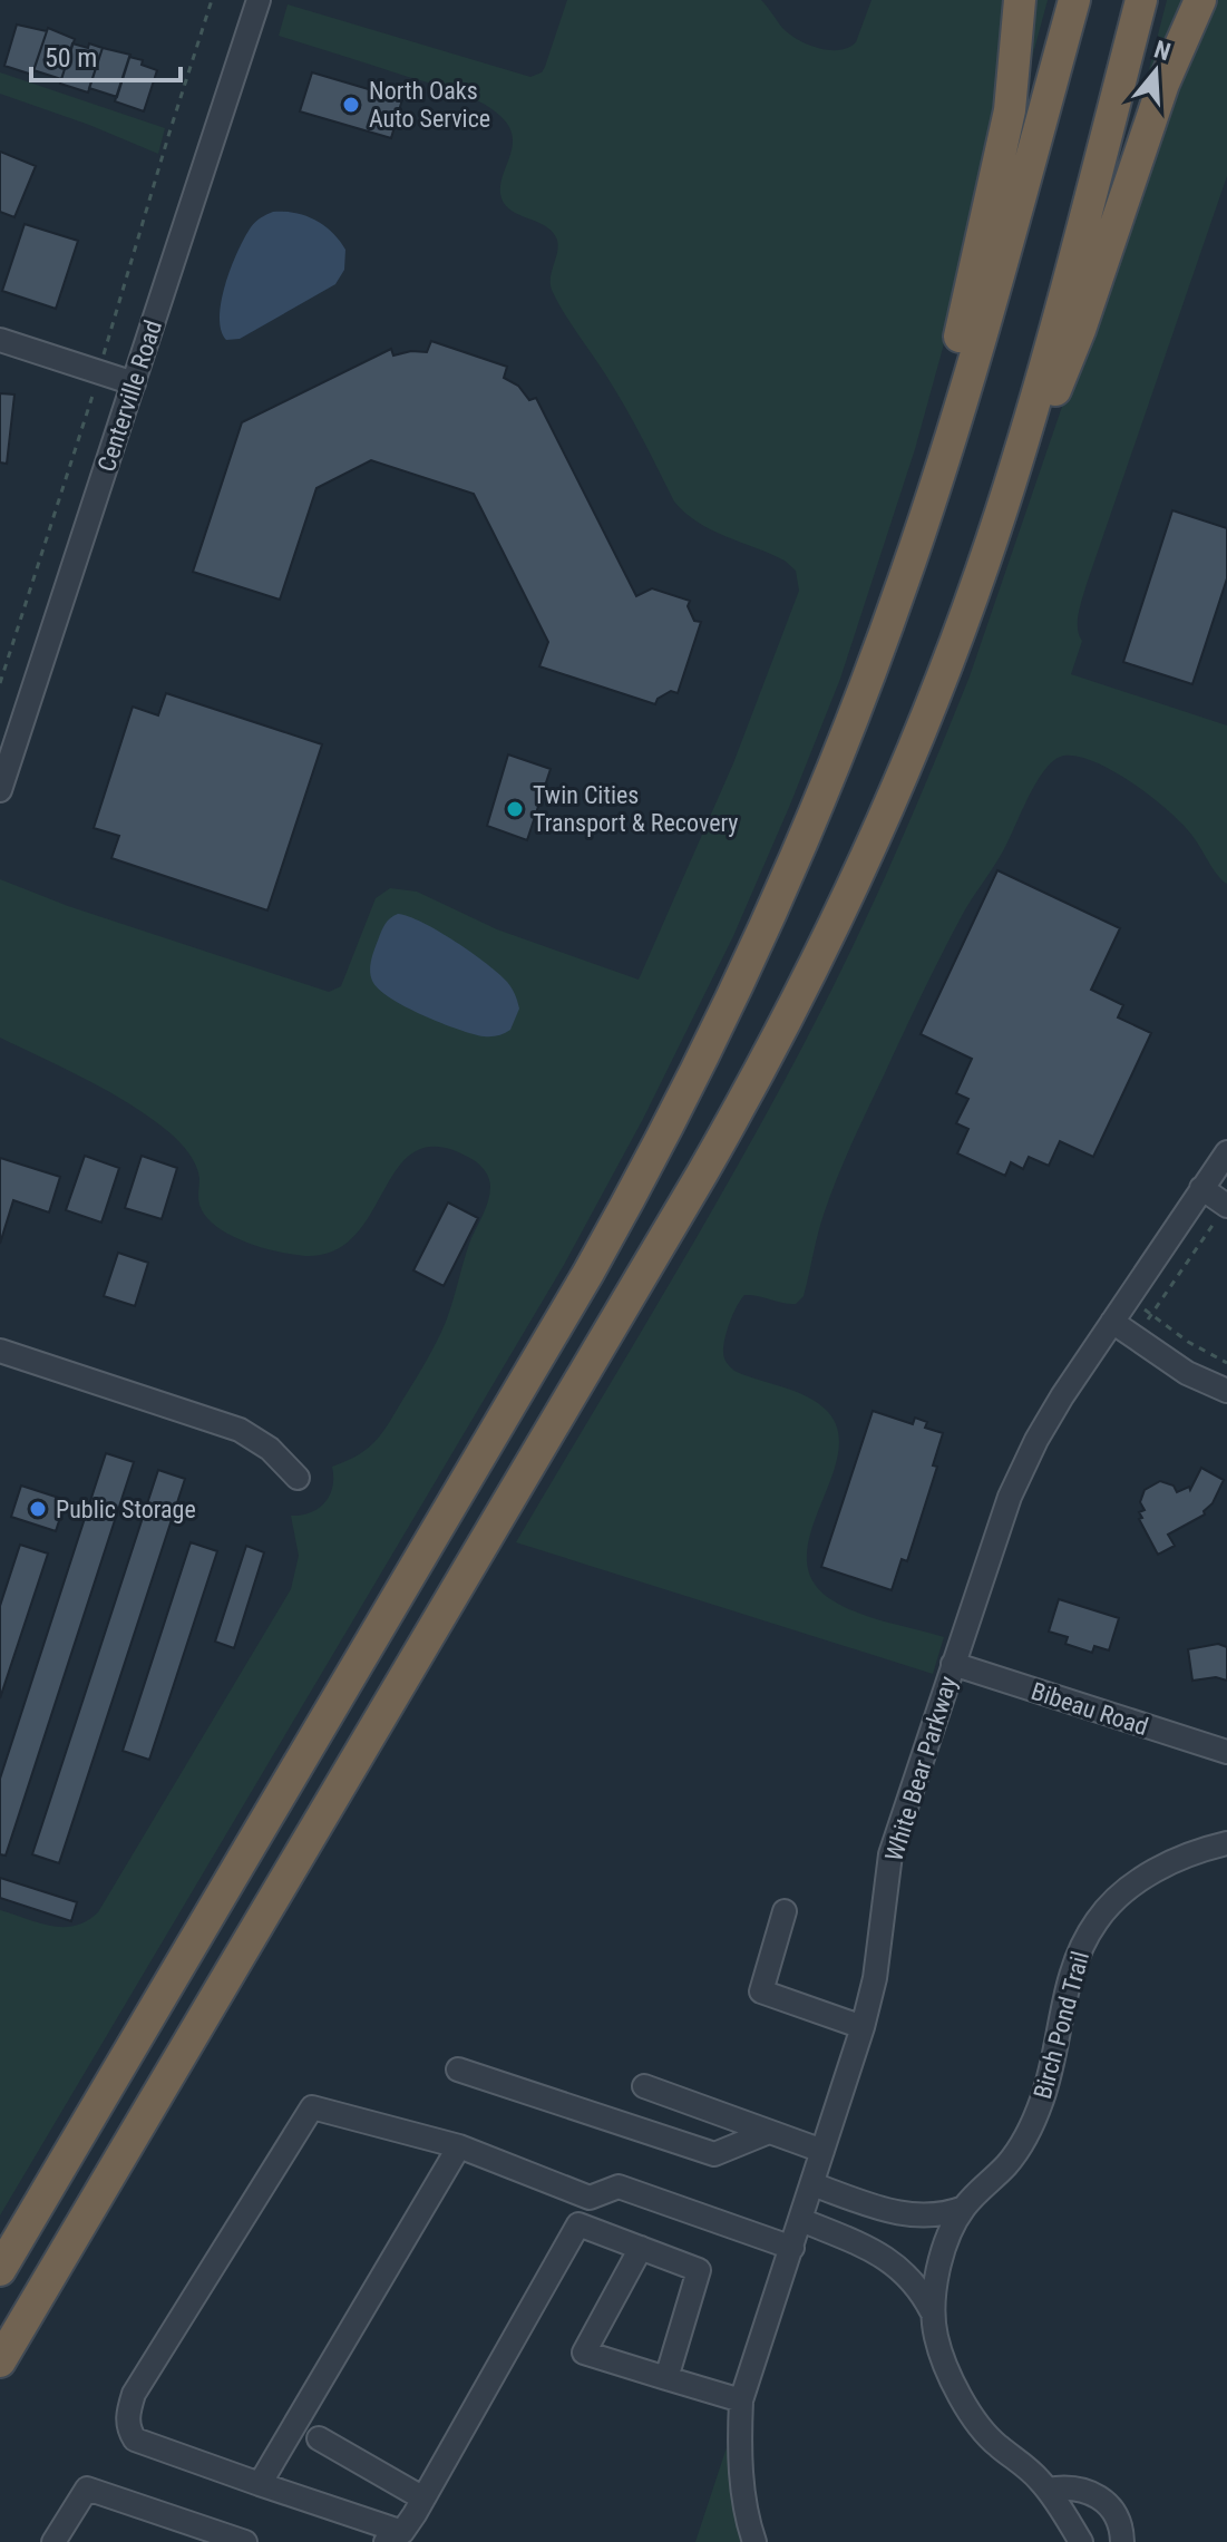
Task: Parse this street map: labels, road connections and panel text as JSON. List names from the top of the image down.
{
  "streets": {
    "street": [
      "Centerville Road",
      "Bibeau Road",
      "White Bear Parkway",
      "Birch Pond Trail"
    ]
  },
  "crossings": [
    ["Bibeau Road", "White Bear Parkway"]
  ],
  "places": ["North Oaks Auto Service", "Twin Cities Transport & Recovery", "Public Storage"],
  "scale_bar": "50 m",
  "north": "top"
}
